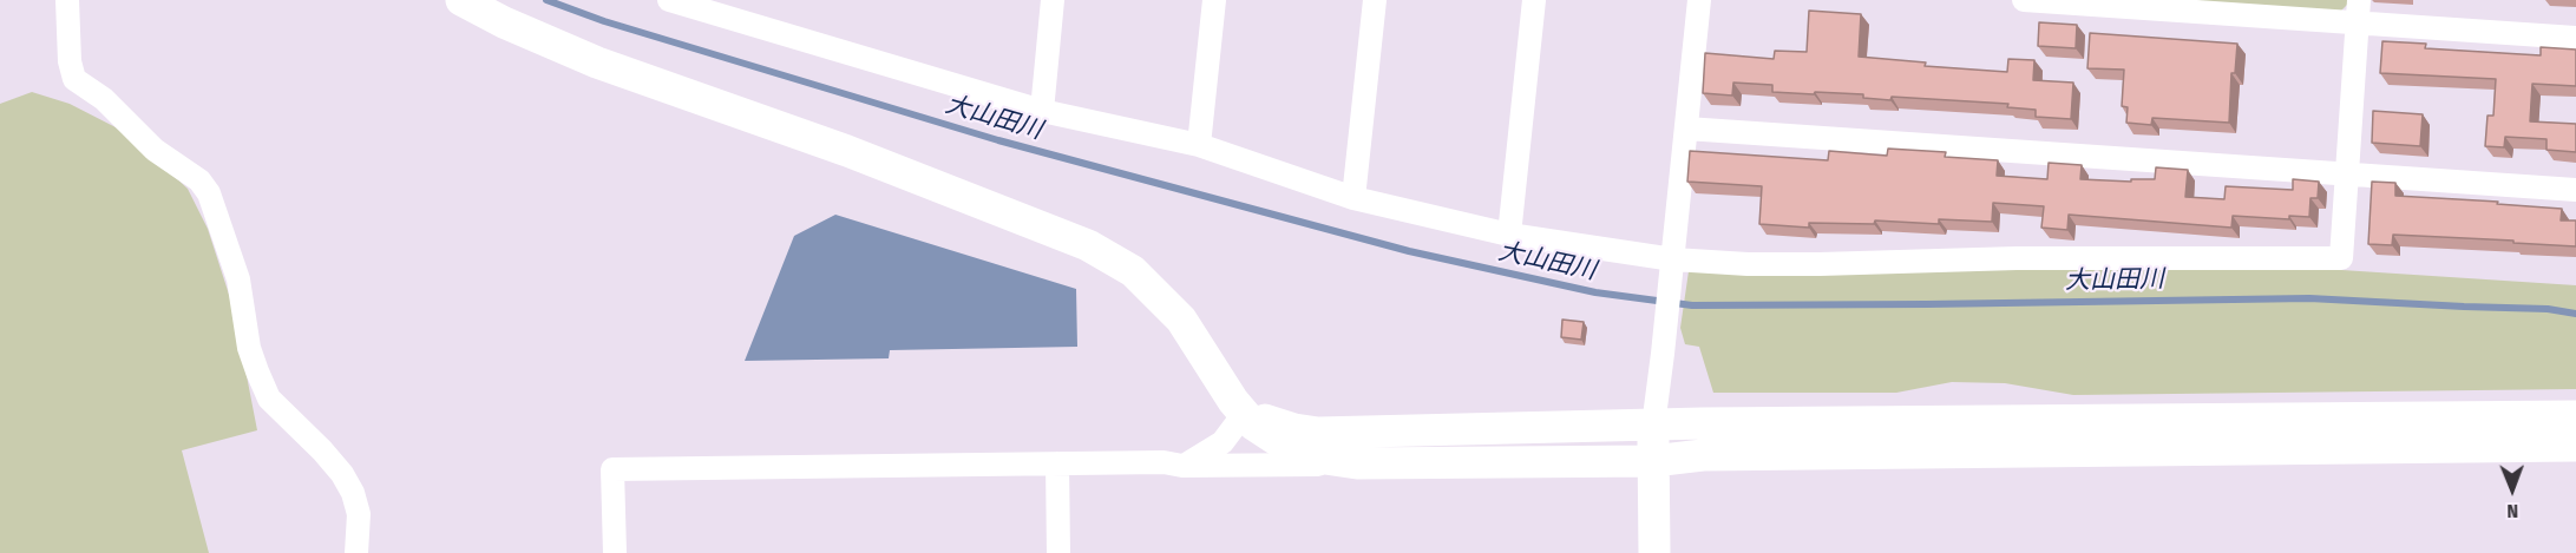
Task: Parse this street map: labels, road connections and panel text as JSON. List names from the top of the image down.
{
  "water": ["大山田川"],
  "north": "bottom"
}
